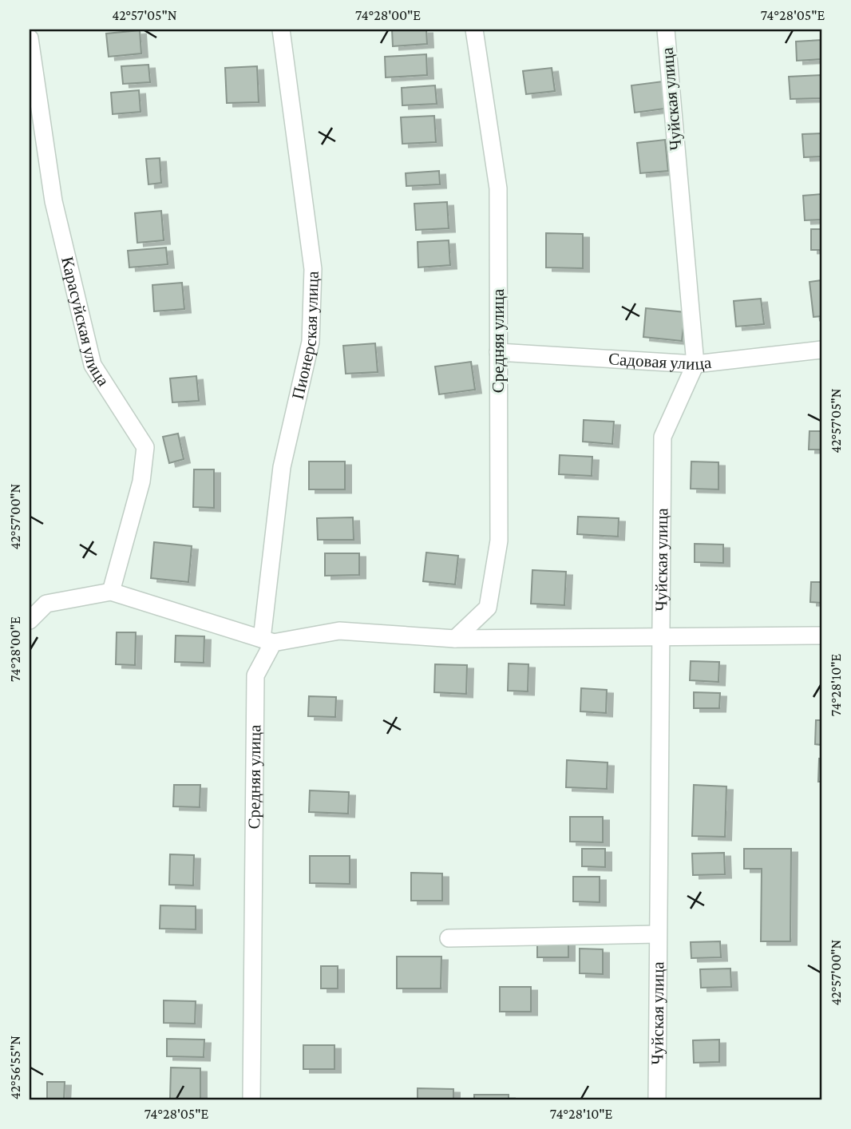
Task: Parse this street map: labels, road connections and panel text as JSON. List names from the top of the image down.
{
  "streets": {
    "street": [
      "Чуйская улица",
      "Карасуйская улица",
      "Пионерская улица",
      "Средняя улица",
      "Садовая улица"
    ]
  },
  "crossings": [
    ["Чуйская улица", "Садовая улица"],
    ["Пионерская улица", "Средняя улица"],
    ["Средняя улица", "Садовая улица"]
  ],
  "coordinates": [
    "42°57'05\"N",
    "74°28'00\"E",
    "74°28'05\"E",
    "42°57'00\"N",
    "74°28'10\"E",
    "42°56'55\"N"
  ]
}
